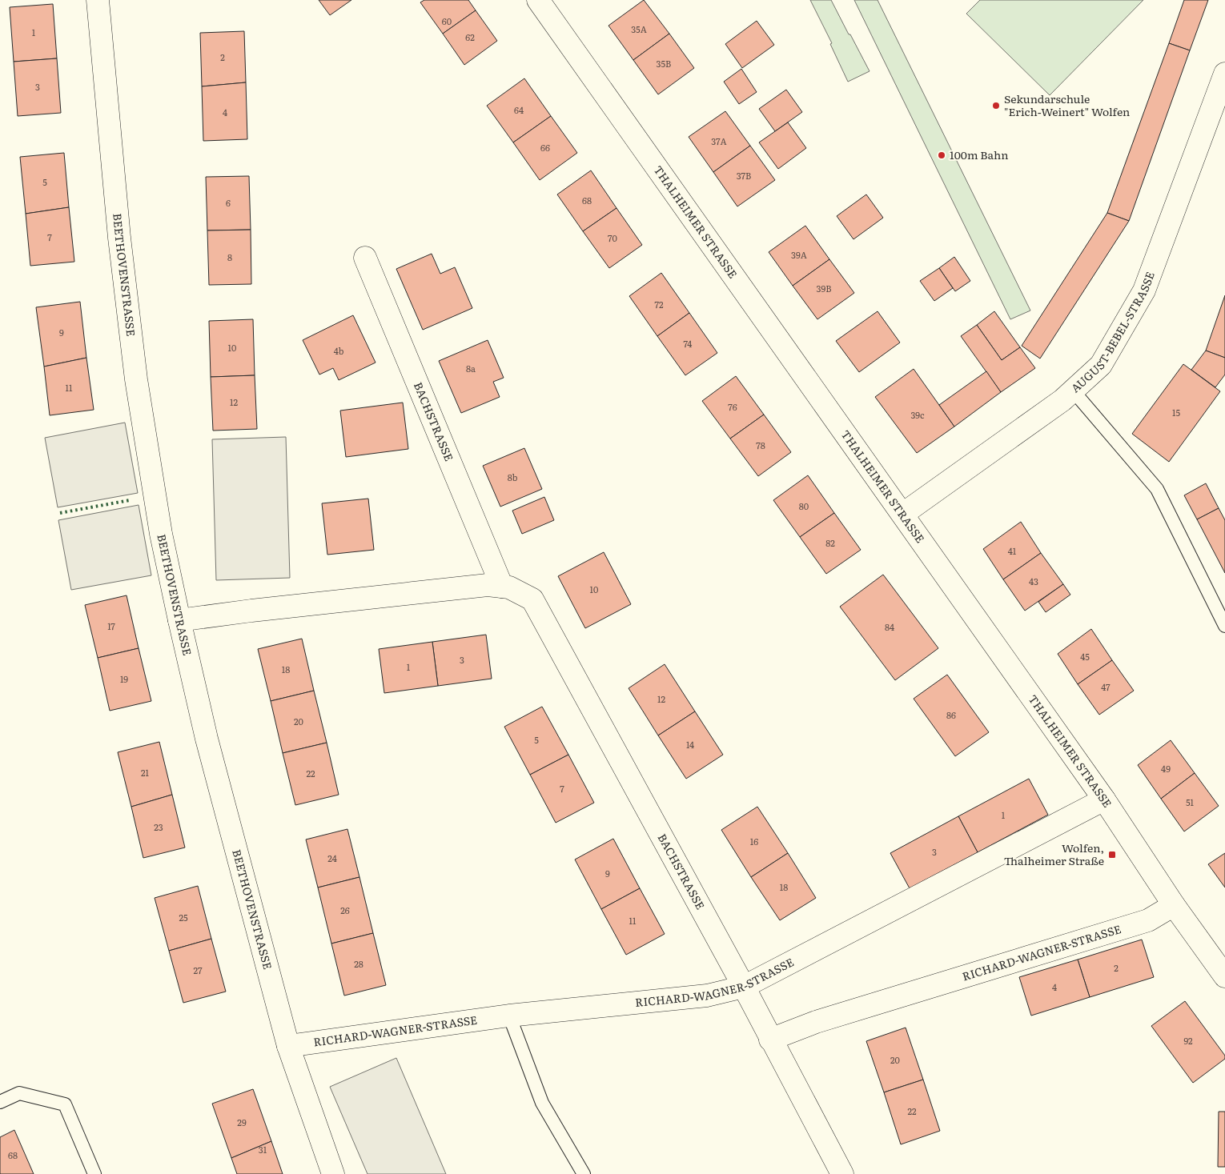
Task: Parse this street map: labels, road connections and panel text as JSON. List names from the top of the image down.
{
  "streets": {
    "street": [
      "THALHEIMER STRASSE",
      "BEETHOVENSTRASSE",
      "AUGUST-BEBEL-STRASSE",
      "BACHSTRASSE",
      "RICHARD-WAGNER-STRASSE"
    ]
  },
  "crossings": [
    ["THALHEIMER STRASSE", "AUGUST-BEBEL-STRASSE"],
    ["THALHEIMER STRASSE", "RICHARD-WAGNER-STRASSE"],
    ["BEETHOVENSTRASSE", "BACHSTRASSE"],
    ["BEETHOVENSTRASSE", "RICHARD-WAGNER-STRASSE"],
    ["BACHSTRASSE", "RICHARD-WAGNER-STRASSE"]
  ],
  "places": {
    "other": ["Sekundarschule \"Erich-Weinert\" Wolfen", "100m Bahn"],
    "transit": ["Wolfen, Thalheimer Straße"]
  },
  "house_numbers": [
    "60",
    "35A",
    "1",
    "62",
    "2",
    "35B",
    "3",
    "64",
    "4",
    "37A",
    "66",
    "37B",
    "5",
    "68",
    "6",
    "7",
    "70",
    "39A",
    "8",
    "39B",
    "72",
    "9",
    "74",
    "10",
    "4b",
    "8a",
    "11",
    "12",
    "76",
    "15",
    "39c",
    "78",
    "8b",
    "80",
    "82",
    "41",
    "43",
    "10",
    "17",
    "84",
    "45",
    "3",
    "1",
    "18",
    "19",
    "47",
    "12",
    "86",
    "20",
    "5",
    "14",
    "49",
    "21",
    "22",
    "7",
    "51",
    "1",
    "23",
    "16",
    "3",
    "24",
    "9",
    "18",
    "26",
    "25",
    "11",
    "28",
    "2",
    "27",
    "4",
    "92",
    "20",
    "22",
    "29",
    "31",
    "68"
  ]
}
